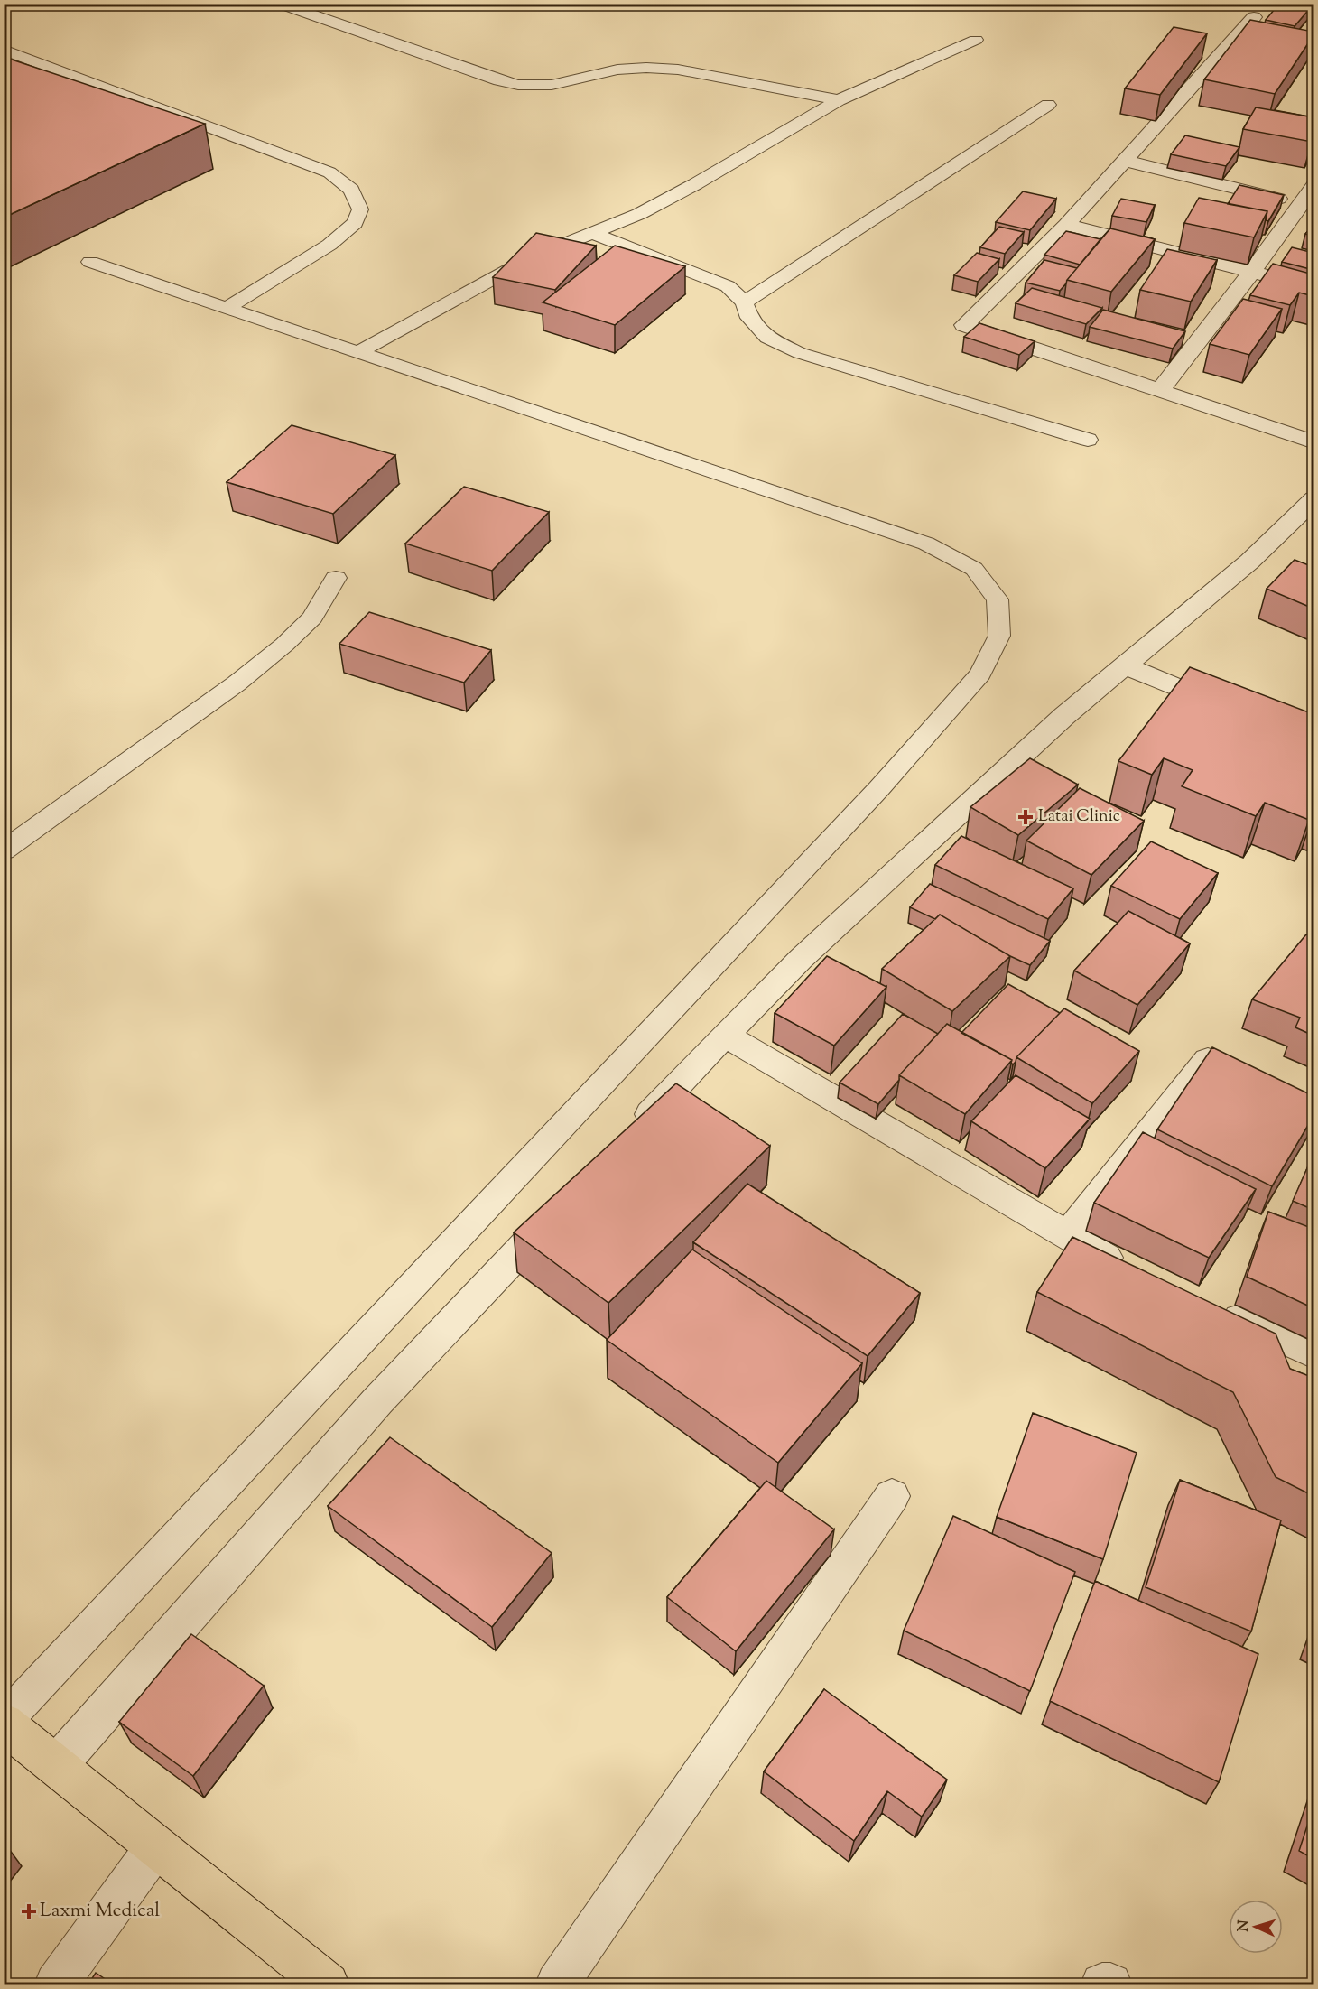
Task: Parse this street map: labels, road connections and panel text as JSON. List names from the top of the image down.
{
  "places": {
    "health": ["Latai Clinic", "Laxmi Medical"]
  },
  "north": "left"
}
